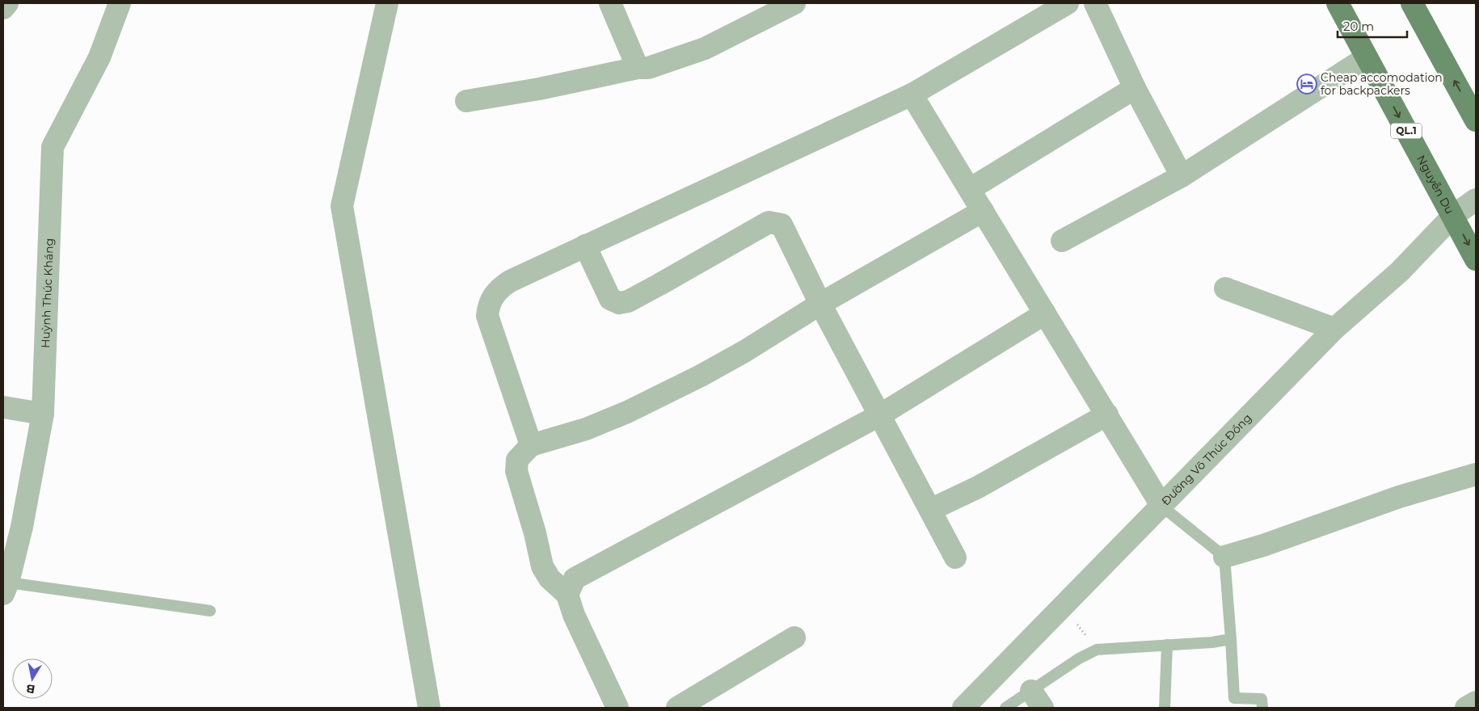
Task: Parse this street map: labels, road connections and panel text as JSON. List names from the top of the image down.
{
  "streets": {
    "main road": ["QL.1", "Nguyễn Du"],
    "street": ["Huỳnh Thúc Kháng", "Đường Võ Thúc Đồng"]
  },
  "crossings": [
    ["Nguyễn Du", "Đường Võ Thúc Đồng"]
  ],
  "places": {
    "hotel": ["Cheap accomodation for backpackers"]
  },
  "scale_bar": "20 m",
  "north": "bottom"
}
